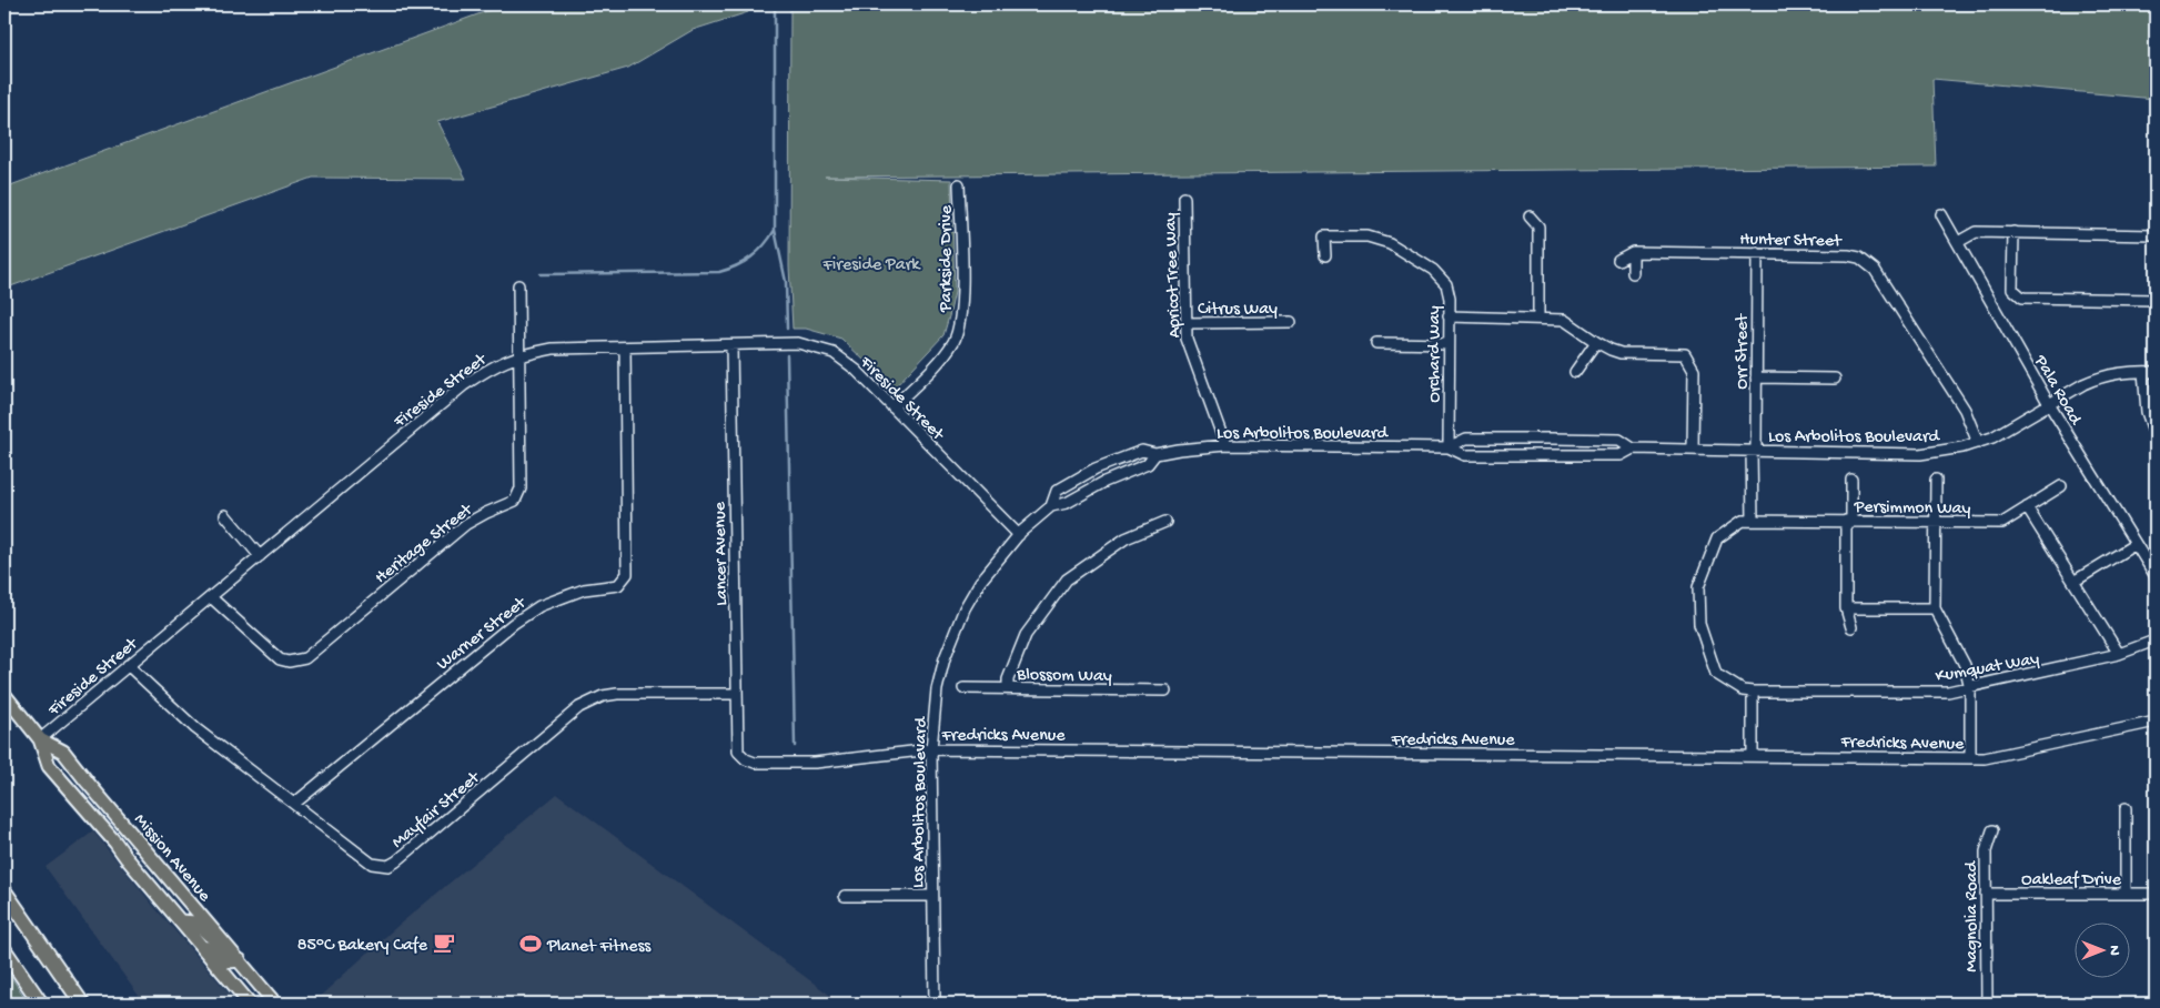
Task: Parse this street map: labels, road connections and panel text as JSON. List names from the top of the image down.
{
  "streets": {
    "main road": ["Mission Avenue"],
    "street": [
      "Hunter Street",
      "Parkside Drive",
      "Apricot Tree Way",
      "Citrus Way",
      "Orr Street",
      "Orchard Way",
      "Fireside Street",
      "Pala Road",
      "Los Arbolitos Boulevard",
      "Persimmon Way",
      "Heritage Street",
      "Lancer Avenue",
      "Warner Street",
      "Kumquat Way",
      "Blossom Way",
      "Fredricks Avenue",
      "Mayfair Street",
      "Oakleaf Drive",
      "Magnolia Road"
    ]
  },
  "crossings": [
    ["Hunter Street", "Orr Street"],
    ["Hunter Street", "Los Arbolitos Boulevard"],
    ["Parkside Drive", "Fireside Street"],
    ["Apricot Tree Way", "Citrus Way"],
    ["Apricot Tree Way", "Los Arbolitos Boulevard"],
    ["Orr Street", "Los Arbolitos Boulevard"],
    ["Orr Street", "Persimmon Way"],
    ["Orr Street", "Kumquat Way"],
    ["Orchard Way", "Los Arbolitos Boulevard"],
    ["Fireside Street", "Los Arbolitos Boulevard"],
    ["Fireside Street", "Heritage Street"],
    ["Fireside Street", "Lancer Avenue"],
    ["Fireside Street", "Warner Street"],
    ["Fireside Street", "Mayfair Street"],
    ["Fireside Street", "Mission Avenue"],
    ["Pala Road", "Los Arbolitos Boulevard"],
    ["Los Arbolitos Boulevard", "Fredricks Avenue"],
    ["Persimmon Way", "Kumquat Way"],
    ["Lancer Avenue", "Fredricks Avenue"],
    ["Lancer Avenue", "Mayfair Street"],
    ["Warner Street", "Mayfair Street"],
    ["Oakleaf Drive", "Magnolia Road"]
  ],
  "parks": ["Fireside Park"],
  "places": {
    "cafe": ["85°C Bakery Cafe"],
    "sports": ["Planet Fitness"]
  },
  "north": "right"
}
